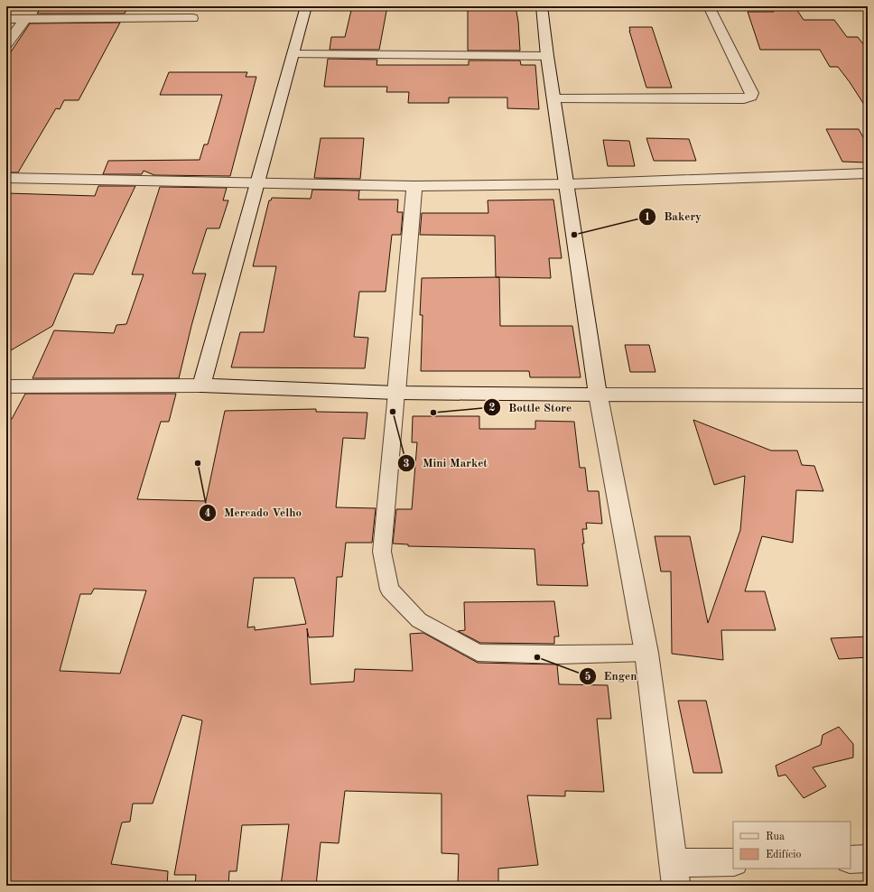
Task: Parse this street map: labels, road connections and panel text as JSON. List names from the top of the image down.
{
  "places": [
    "Bakery",
    "Mini Market",
    "Bottle Store",
    "Mercado Velho",
    "Engen"
  ],
  "legend": ["Rua", "Edifício"]
}
